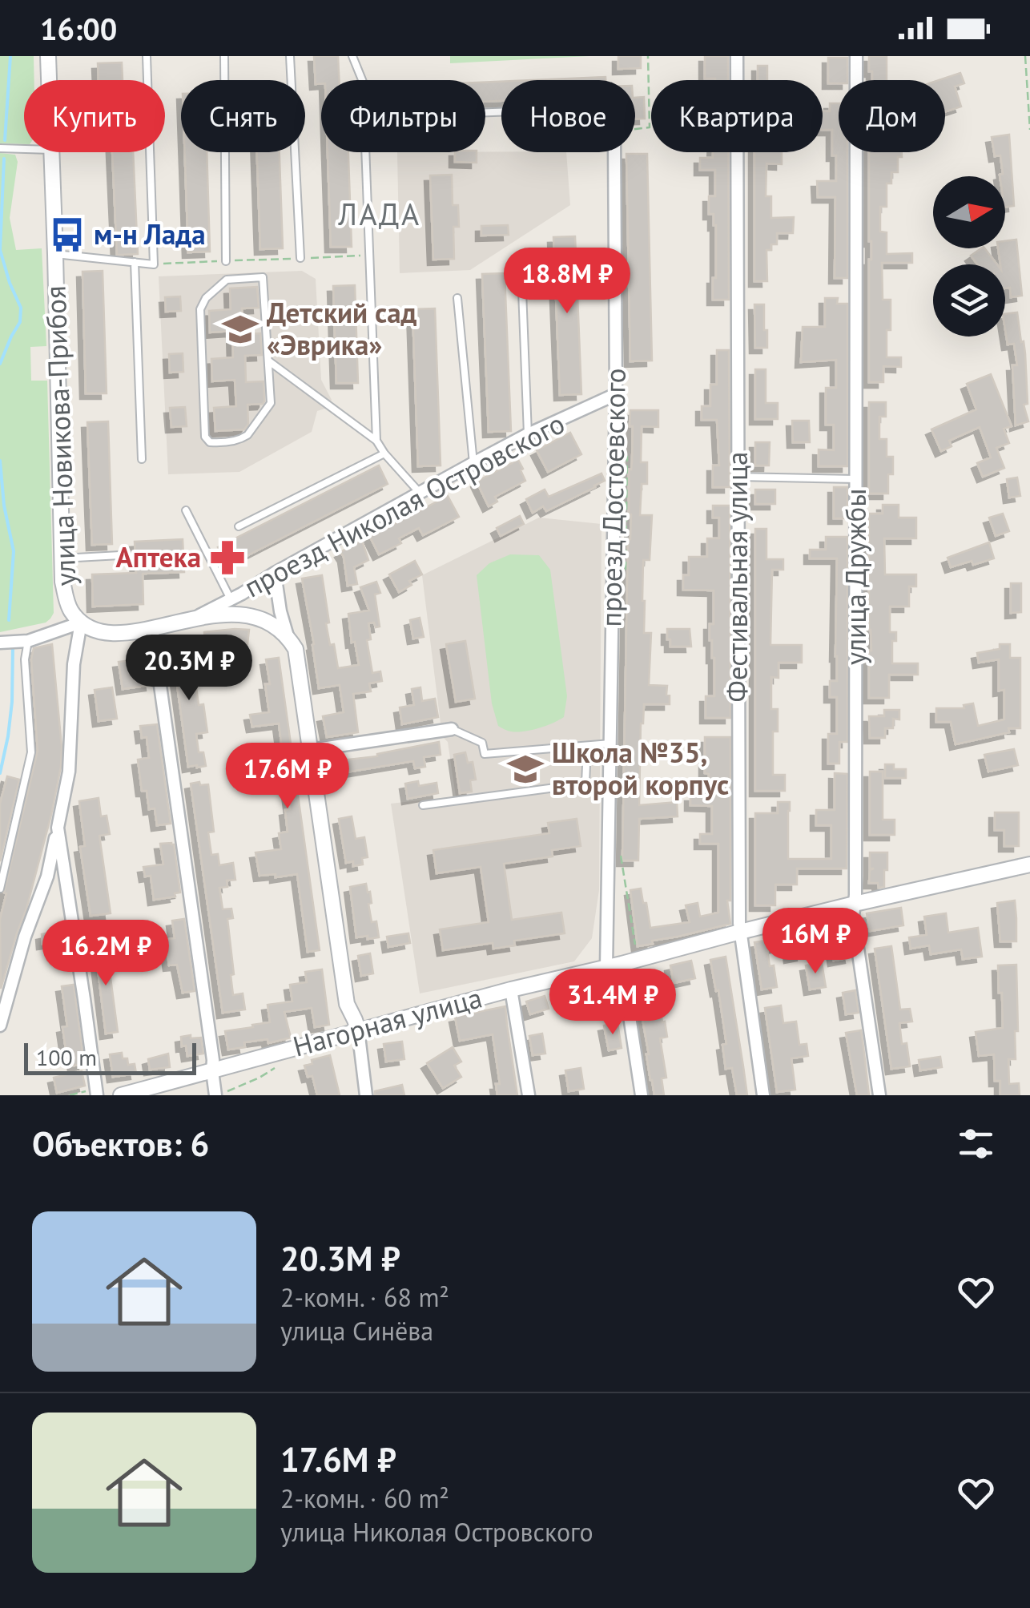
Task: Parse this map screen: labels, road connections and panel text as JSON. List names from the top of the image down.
{
  "streets": {
    "street": [
      "улица Новикова-Прибоя",
      "проезд Достоевского",
      "проезд Николая Островского",
      "Фестивальная улица",
      "улица Дружбы",
      "Нагорная улица"
    ]
  },
  "crossings": [
    ["проезд Достоевского", "проезд Николая Островского"],
    ["проезд Достоевского", "Нагорная улица"],
    ["Фестивальная улица", "Нагорная улица"],
    ["улица Дружбы", "Нагорная улица"]
  ],
  "districts": ["ЛАДА"],
  "places": {
    "bus stop": ["м-н Лада"],
    "school or university": ["Детский сад «Эврика»", "Школа №35, второй корпус"],
    "pharmacy": ["Аптека"]
  },
  "scale_bar": "100 m",
  "north": "right",
  "page": {
    "status": "16:00",
    "chip": [
      "Купить",
      "Снять",
      "Фильтры",
      "Новое",
      "Квартира",
      "Дом"
    ],
    "price": [
      "18.8M ₽",
      "20.3M ₽",
      "17.6M ₽",
      "16M ₽",
      "16.2M ₽",
      "31.4M ₽"
    ],
    "scale": "100 m",
    "heading": "Объектов: 6",
    "list": [
      {
        "name": "20.3M ₽",
        "note": "2-комн. · 68 m² · улица Синёва"
      },
      {
        "name": "17.6M ₽",
        "note": "2-комн. · 60 m² · улица Николая Островского"
      }
    ]
  }
}
